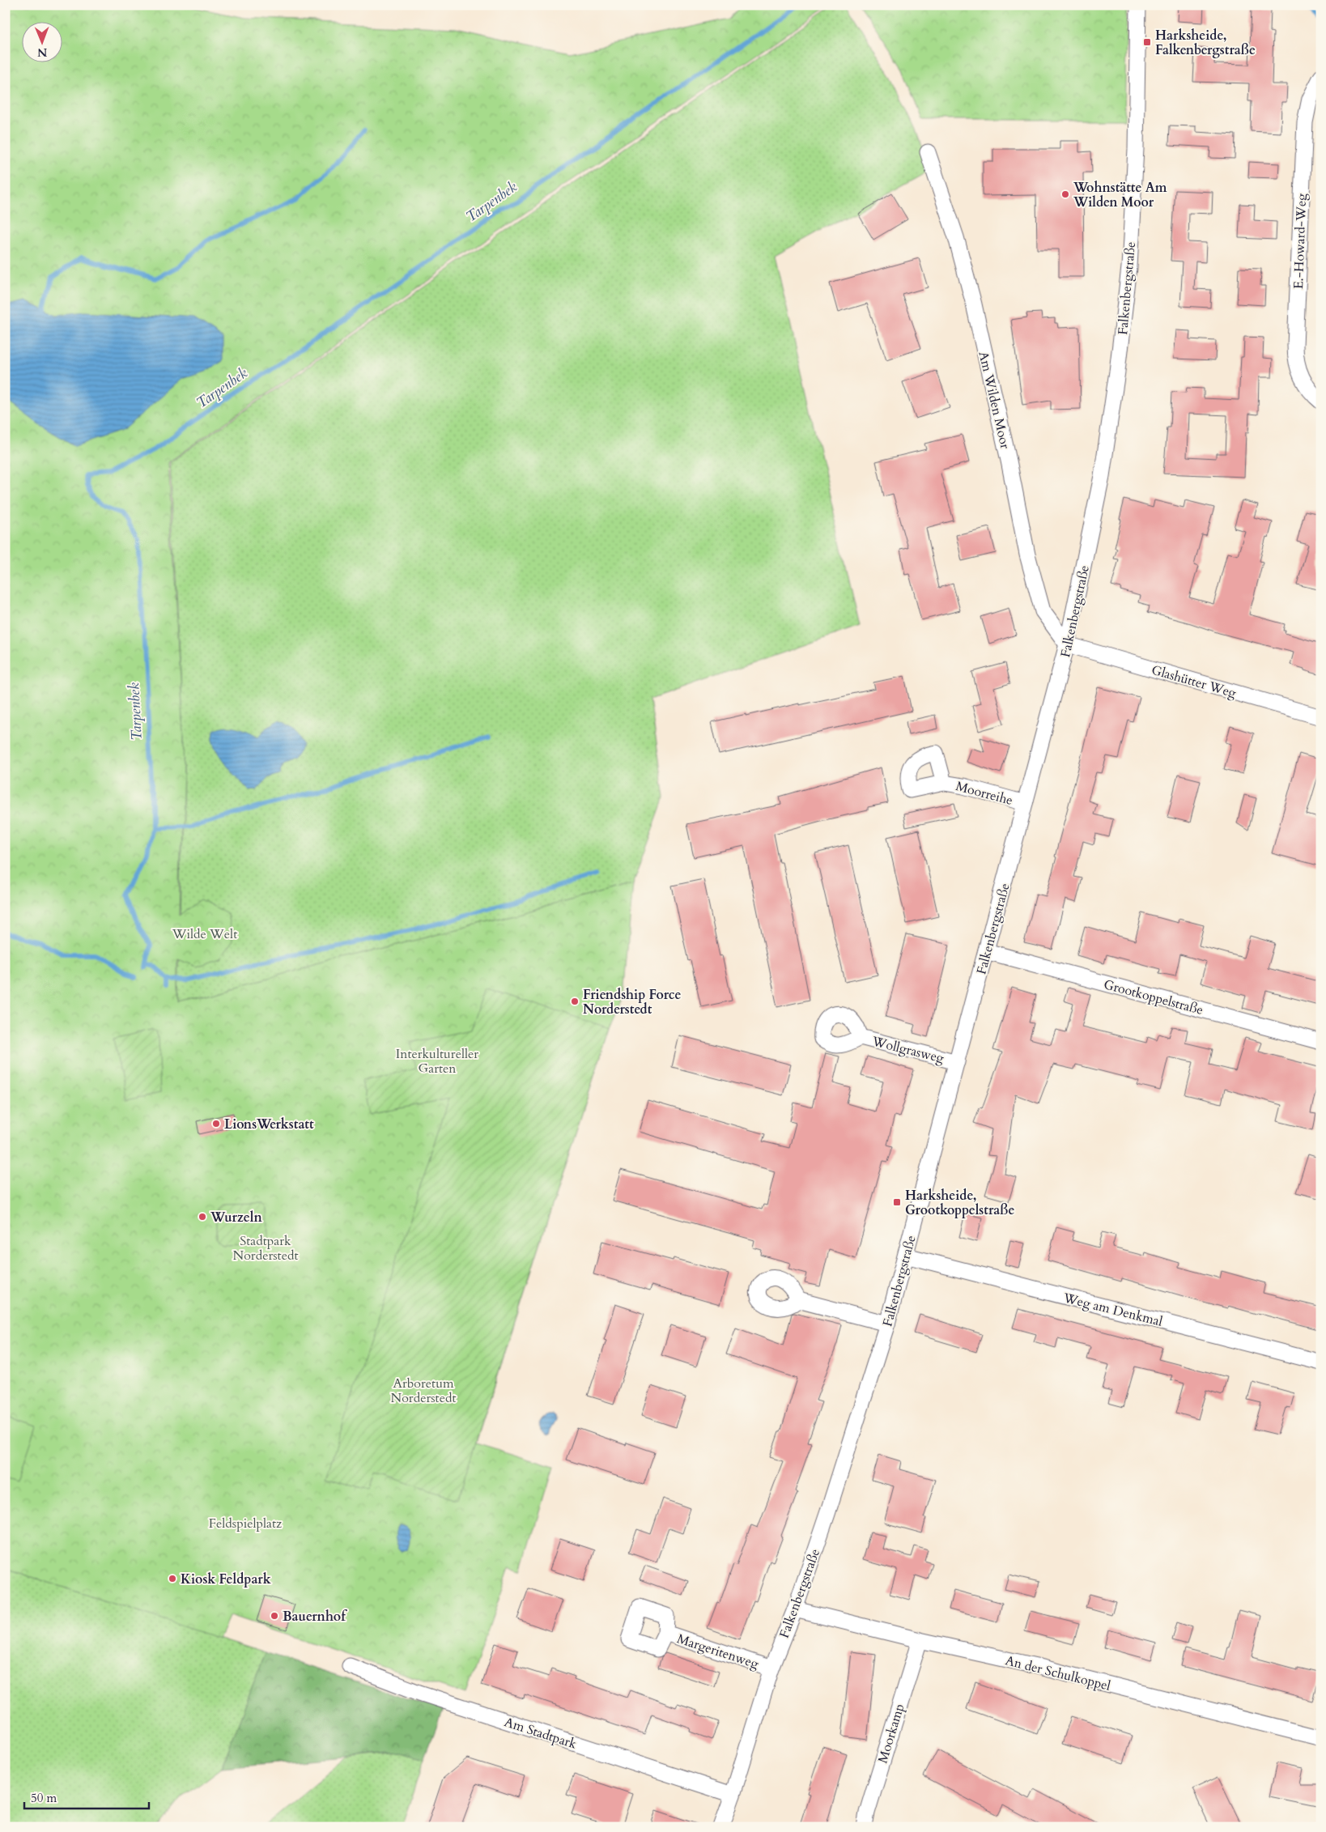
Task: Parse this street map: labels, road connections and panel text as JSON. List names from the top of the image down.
{
  "streets": {
    "street": [
      "E.-Howard-Weg",
      "Falkenbergstraße",
      "Am Wilden Moor",
      "Glashütter Weg",
      "Moorreihe",
      "Grootkoppelstraße",
      "Wollgrasweg",
      "Weg am Denkmal",
      "Margeritenweg",
      "An der Schulkoppel",
      "Am Stadtpark",
      "Moorkamp"
    ]
  },
  "crossings": [
    ["Falkenbergstraße", "Am Wilden Moor"],
    ["Falkenbergstraße", "Glashütter Weg"],
    ["Falkenbergstraße", "Moorreihe"],
    ["Falkenbergstraße", "Grootkoppelstraße"],
    ["Falkenbergstraße", "Wollgrasweg"],
    ["Falkenbergstraße", "Weg am Denkmal"],
    ["Falkenbergstraße", "Margeritenweg"],
    ["Falkenbergstraße", "An der Schulkoppel"],
    ["Falkenbergstraße", "Am Stadtpark"],
    ["Am Wilden Moor", "Glashütter Weg"],
    ["An der Schulkoppel", "Moorkamp"]
  ],
  "water": ["Tarpenbek"],
  "parks": [
    "Wilde Welt",
    "Interkultureller Garten",
    "Stadtpark Norderstedt",
    "Arboretum Norderstedt",
    "Feldspielplatz"
  ],
  "places": {
    "transit": ["Harksheide, Falkenbergstraße", "Harksheide, Grootkoppelstraße"],
    "other": [
      "Wohnstätte Am Wilden Moor",
      "Friendship Force Norderstedt",
      "LionsWerkstatt",
      "Wurzeln",
      "Kiosk Feldpark",
      "Bauernhof"
    ]
  },
  "scale_bar": "50 m",
  "north": "bottom"
}
